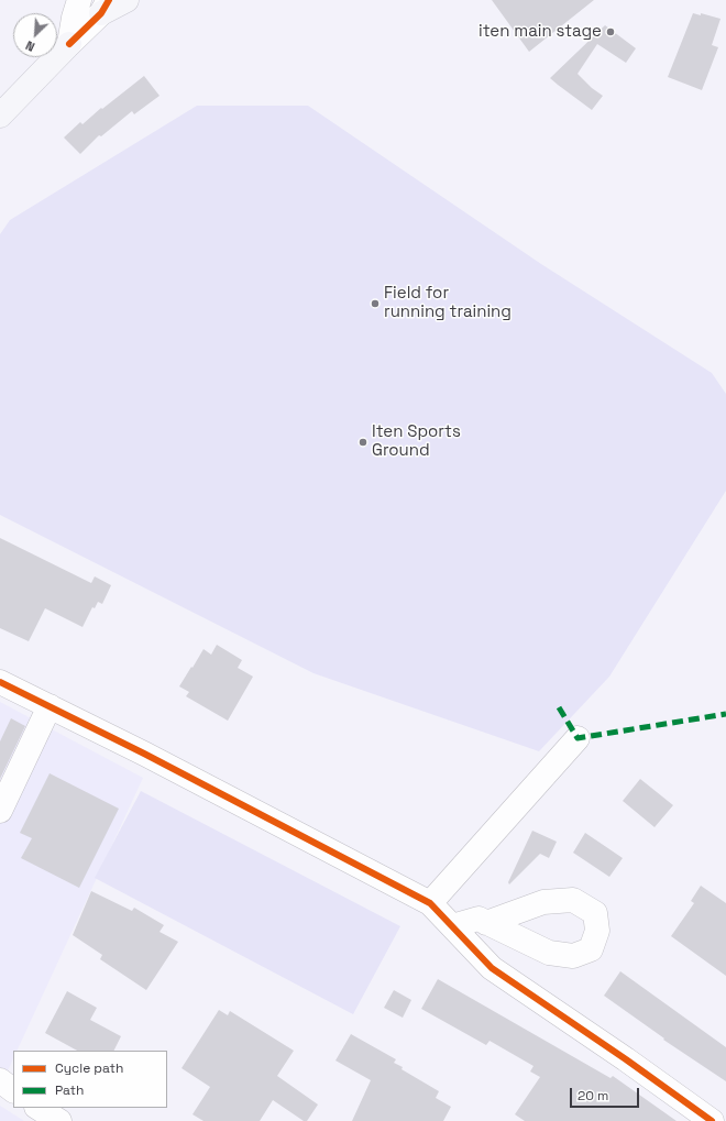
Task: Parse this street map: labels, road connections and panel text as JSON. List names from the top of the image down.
{
  "places": ["iten main stage", "Field for running training", "Iten Sports Ground"],
  "legend": ["Cycle path", "Path"],
  "scale_bar": "20 m",
  "north": "bottom left"
}
